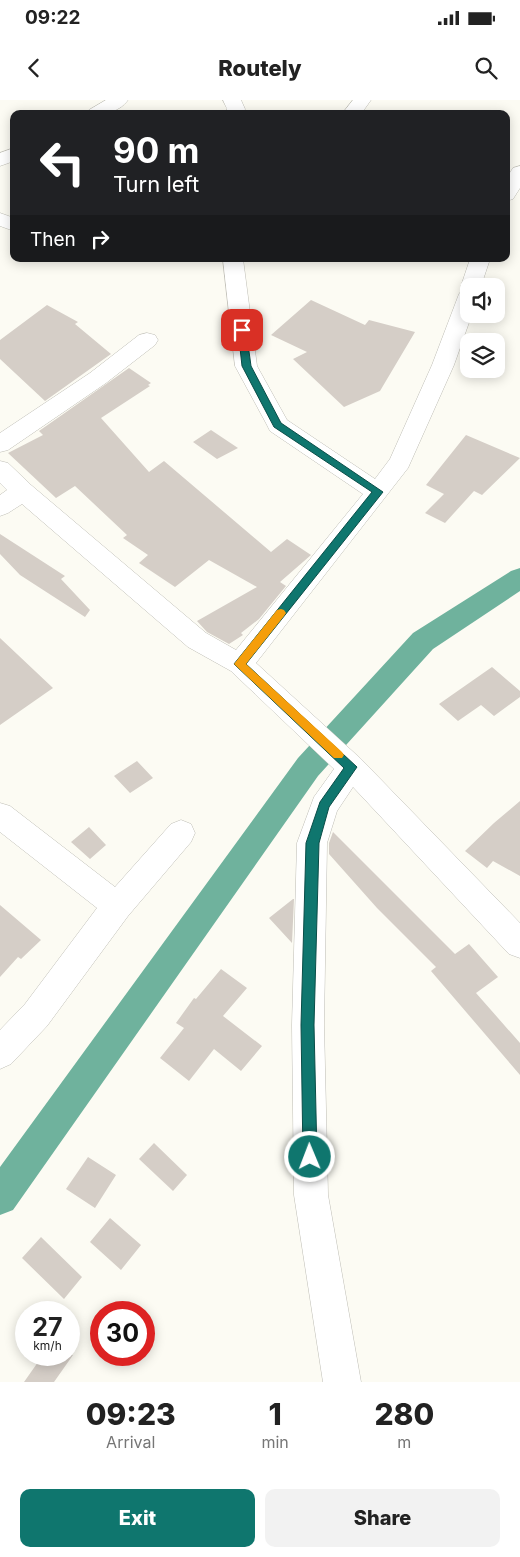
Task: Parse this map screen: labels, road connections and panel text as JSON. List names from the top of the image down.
{
  "page": {
    "status": "09:22",
    "header": "Routely",
    "turn": ["90 m", "Turn left"],
    "then": "Then",
    "speed": "27 km/h",
    "limit": "30",
    "eta": [
      "09:23",
      "Arrival",
      "1",
      "min",
      "280",
      "m"
    ],
    "buttons": ["Exit", "Share"]
  }
}
